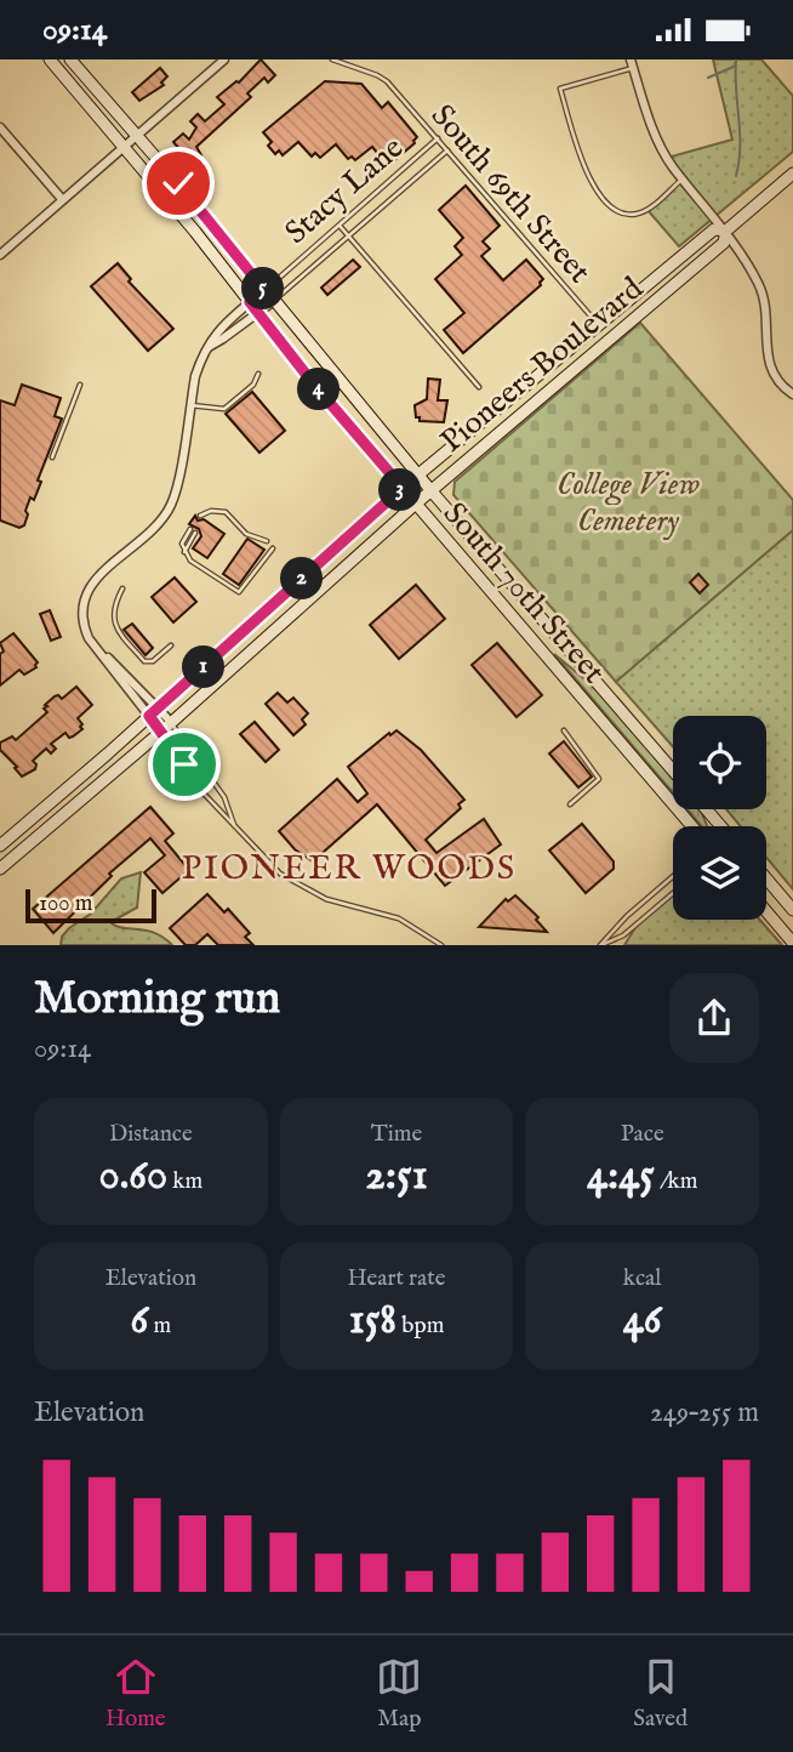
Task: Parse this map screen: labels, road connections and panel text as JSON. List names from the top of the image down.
{
  "streets": {
    "main road": ["Pioneers Boulevard", "South 70th Street"],
    "street": ["Stacy Lane"],
    "lane": ["South 69th Street"]
  },
  "crossings": [
    ["Stacy Lane", "South 69th Street"],
    ["Stacy Lane", "Pioneers Boulevard"],
    ["Stacy Lane", "South 70th Street"],
    ["South 69th Street", "Pioneers Boulevard"],
    ["Pioneers Boulevard", "South 70th Street"]
  ],
  "districts": ["PIONEER WOODS"],
  "parks": ["College View Cemetery"],
  "scale_bar": "100 m",
  "page": {
    "status": "09:14",
    "pins": [
      "5",
      "4",
      "3",
      "2",
      "1"
    ],
    "scale": "100 m",
    "heading": ["Morning run", "09:14"],
    "stats": [
      ["Distance", "0.60 km"],
      ["Time", "2:51"],
      ["Pace", "4:45 /km"],
      ["Elevation", "6 m"],
      ["Heart rate", "158 bpm"],
      ["kcal", "46"]
    ],
    "chart": ["Elevation", "249–255 m"],
    "tabs": ["Home", "Map", "Saved"]
  }
}
